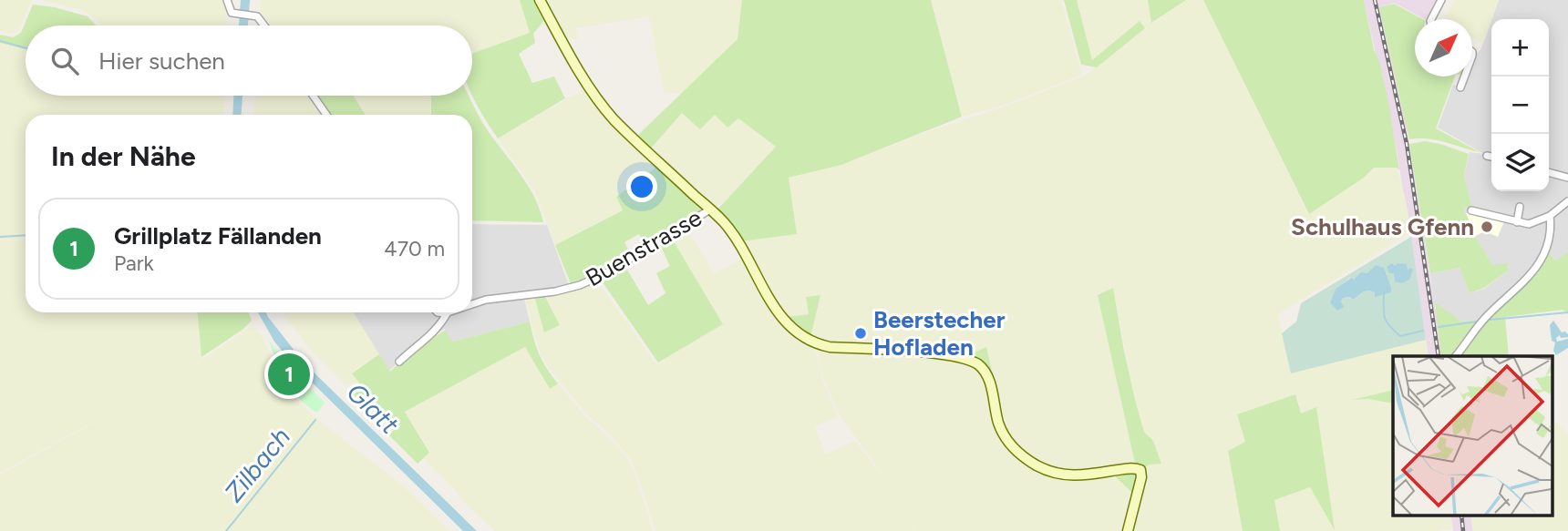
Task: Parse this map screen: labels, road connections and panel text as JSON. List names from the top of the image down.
{
  "streets": {
    "street": ["Buenstrasse"]
  },
  "water": ["Glatt", "Zilbach"],
  "places": ["Schulhaus Gfenn", "Beerstecher Hofladen"],
  "north": "top right",
  "page": {
    "map_buttons": ["+", "−"],
    "search": "Hier suchen",
    "heading": "In der Nähe",
    "list": [
      {
        "mark": "1",
        "name": "Grillplatz Fällanden",
        "note": "Park",
        "value": "470 m"
      }
    ],
    "pins": "1"
  }
}
